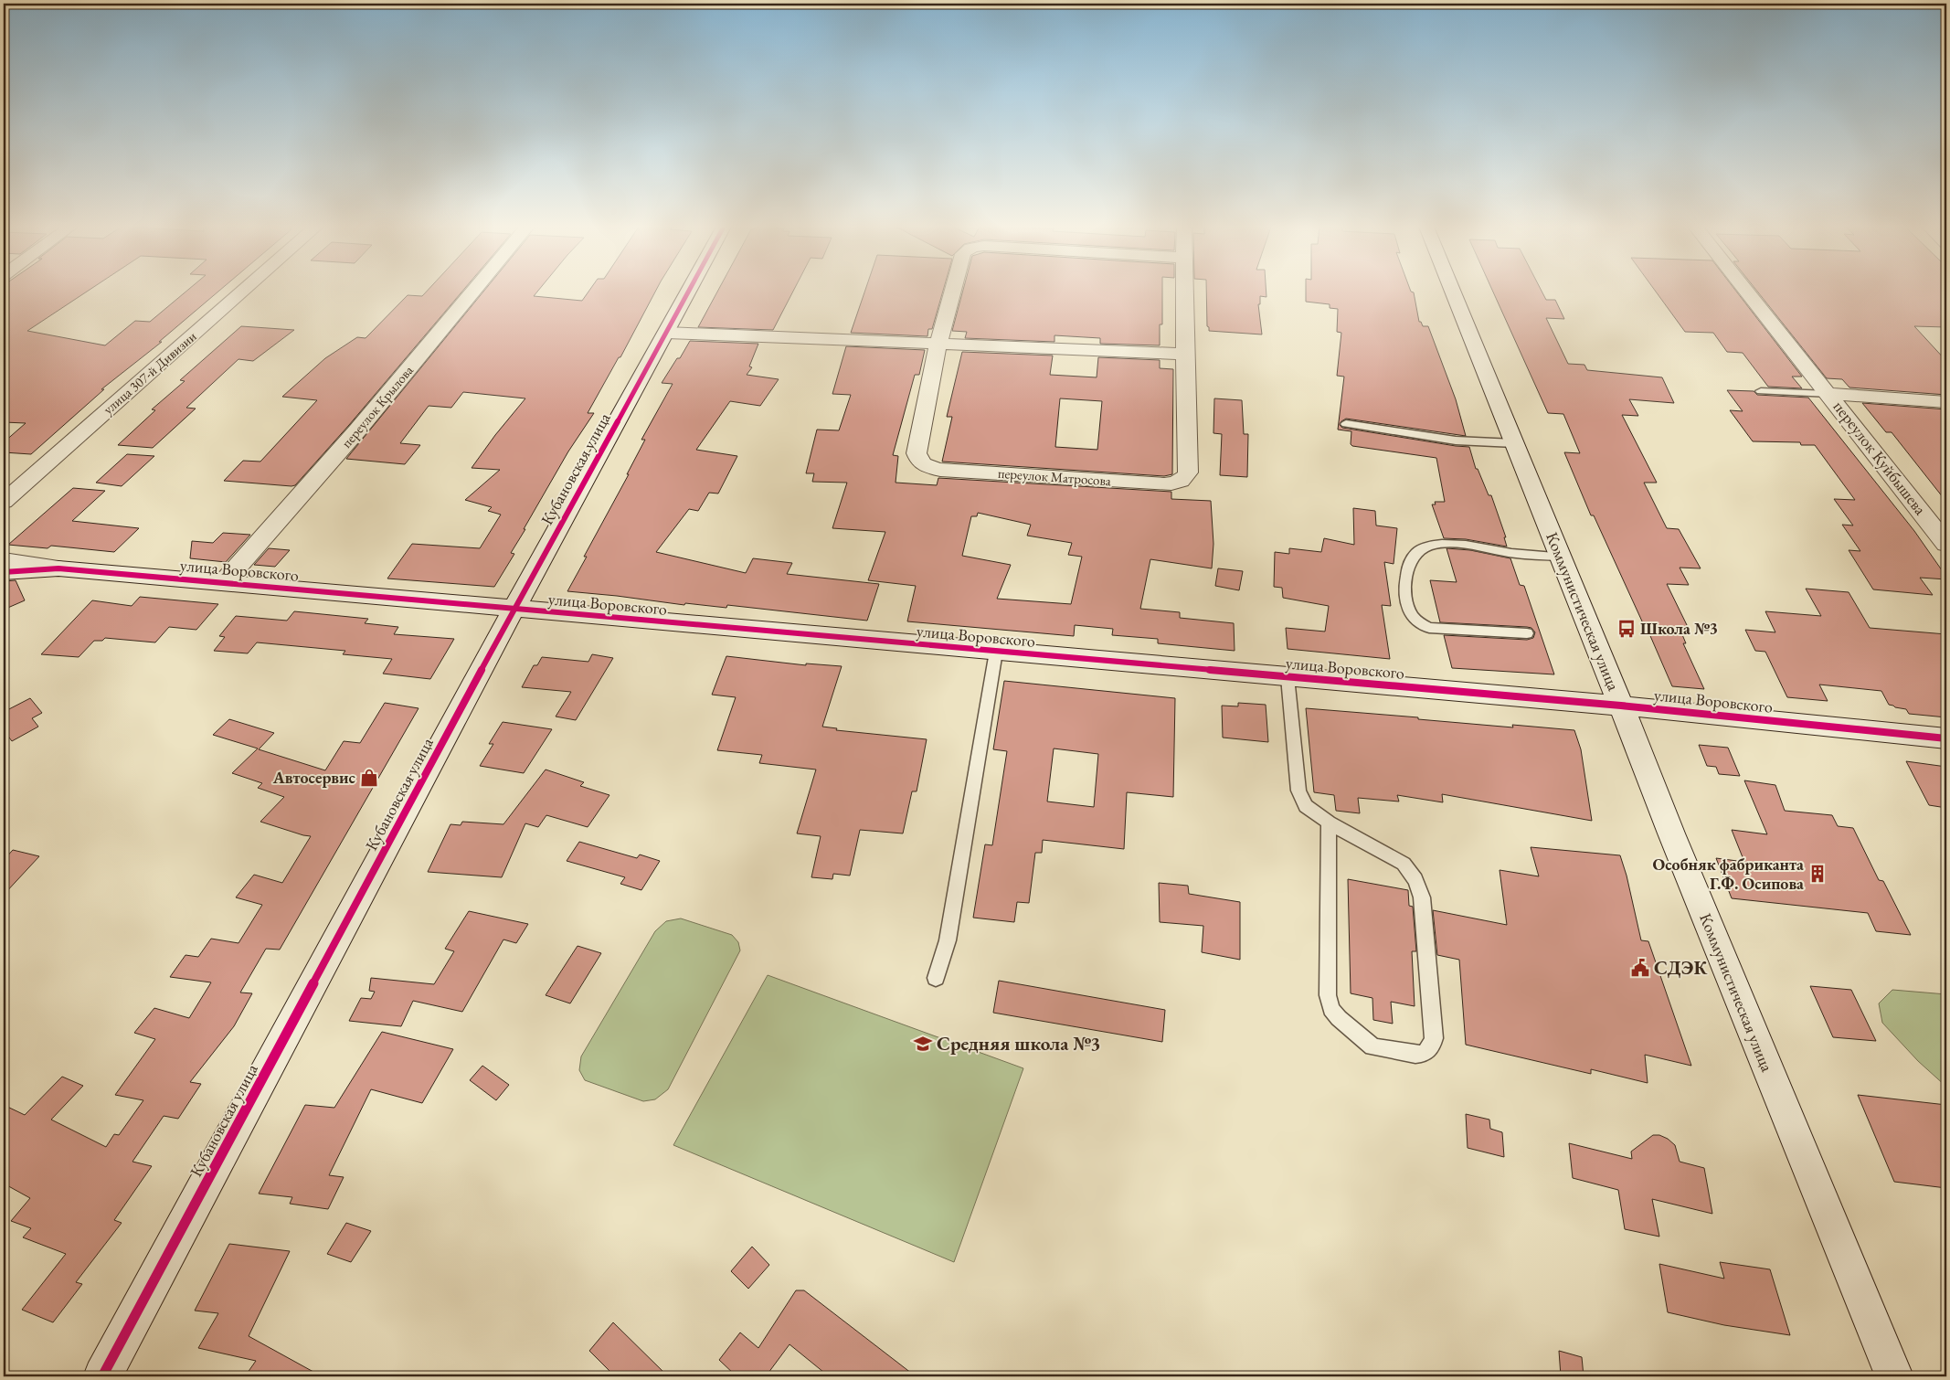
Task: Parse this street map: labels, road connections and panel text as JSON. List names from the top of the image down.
{
  "streets": {
    "street": [
      "улица 307-й Дивизии",
      "переулок Крылова",
      "переулок Куйбышева",
      "Кубановская улица",
      "переулок Матросова",
      "улица Воровского",
      "Коммунистическая улица"
    ]
  },
  "crossings": [
    ["переулок Крылова", "улица Воровского"],
    ["Кубановская улица", "улица Воровского"],
    ["улица Воровского", "Коммунистическая улица"]
  ],
  "places": {
    "bus stop": ["Школа №3"],
    "shop": ["Автосервис"],
    "building": ["Особняк фабриканта Г.Ф. Осипова"],
    "public building": ["СДЭК"],
    "school or university": ["Средняя школа №3"]
  }
}
